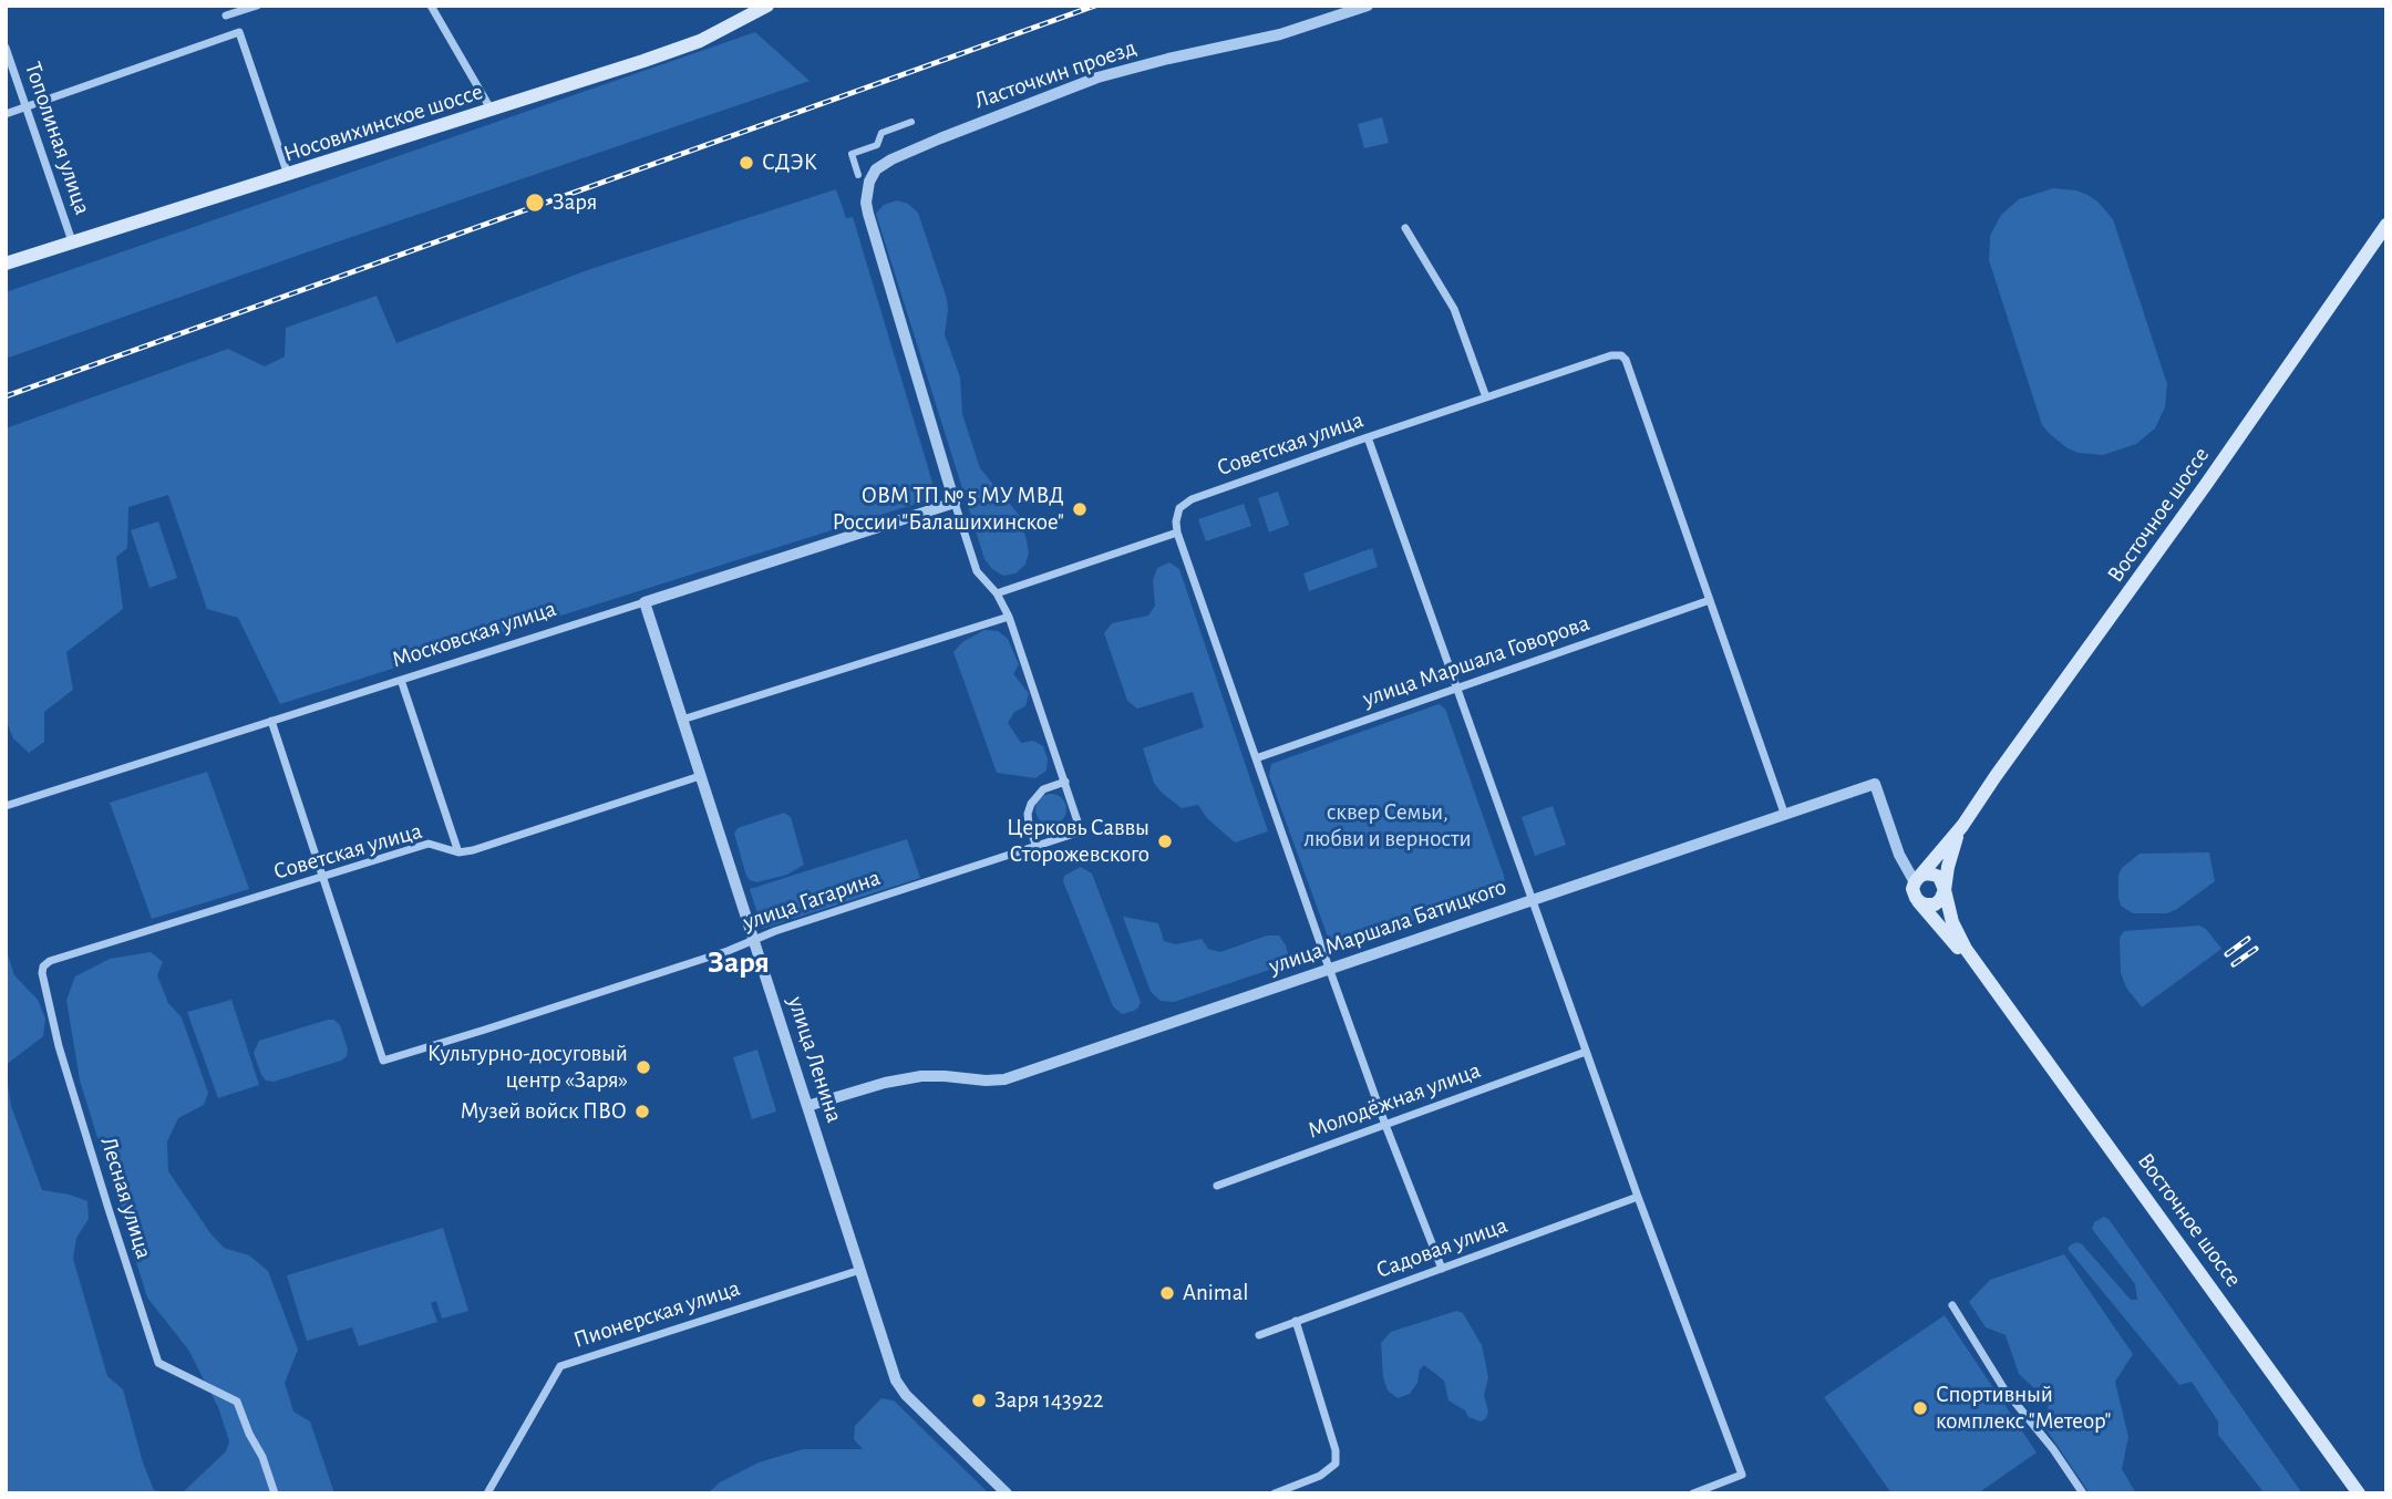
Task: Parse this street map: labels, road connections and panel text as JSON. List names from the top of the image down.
{
  "streets": {
    "main road": ["Носовихинское шоссе", "Восточное шоссе"],
    "street": [
      "Ласточкин проезд",
      "Тополиная улица",
      "Советская улица",
      "Московская улица",
      "улица Маршала Говорова",
      "улица Гагарина",
      "улица Маршала Батицкого",
      "улица Ленина",
      "Молодёжная улица",
      "Лесная улица",
      "Садовая улица",
      "Пионерская улица"
    ]
  },
  "crossings": [
    ["Ласточкин проезд", "Московская улица"],
    ["Носовихинское шоссе", "Тополиная улица"],
    ["Советская улица", "улица Маршала Говорова"],
    ["Советская улица", "улица Гагарина"],
    ["Советская улица", "улица Ленина"],
    ["Советская улица", "Лесная улица"],
    ["Восточное шоссе", "улица Маршала Батицкого"],
    ["Московская улица", "улица Ленина"],
    ["улица Гагарина", "улица Ленина"],
    ["улица Маршала Батицкого", "улица Ленина"],
    ["улица Ленина", "Пионерская улица"]
  ],
  "districts": ["Заря"],
  "parks": ["сквер Семьи, любви и верности"],
  "places": [
    "СДЭК",
    "Заря",
    "ОВМ ТП № 5 МУ МВД России \"Балашихинское\"",
    "Церковь Саввы Сторожевского",
    "Культурно-досуговый центр «Заря»",
    "Музей войск ПВО",
    "Animal",
    "Заря 143922",
    "Спортивный комплекс \"Метеор\""
  ]
}
